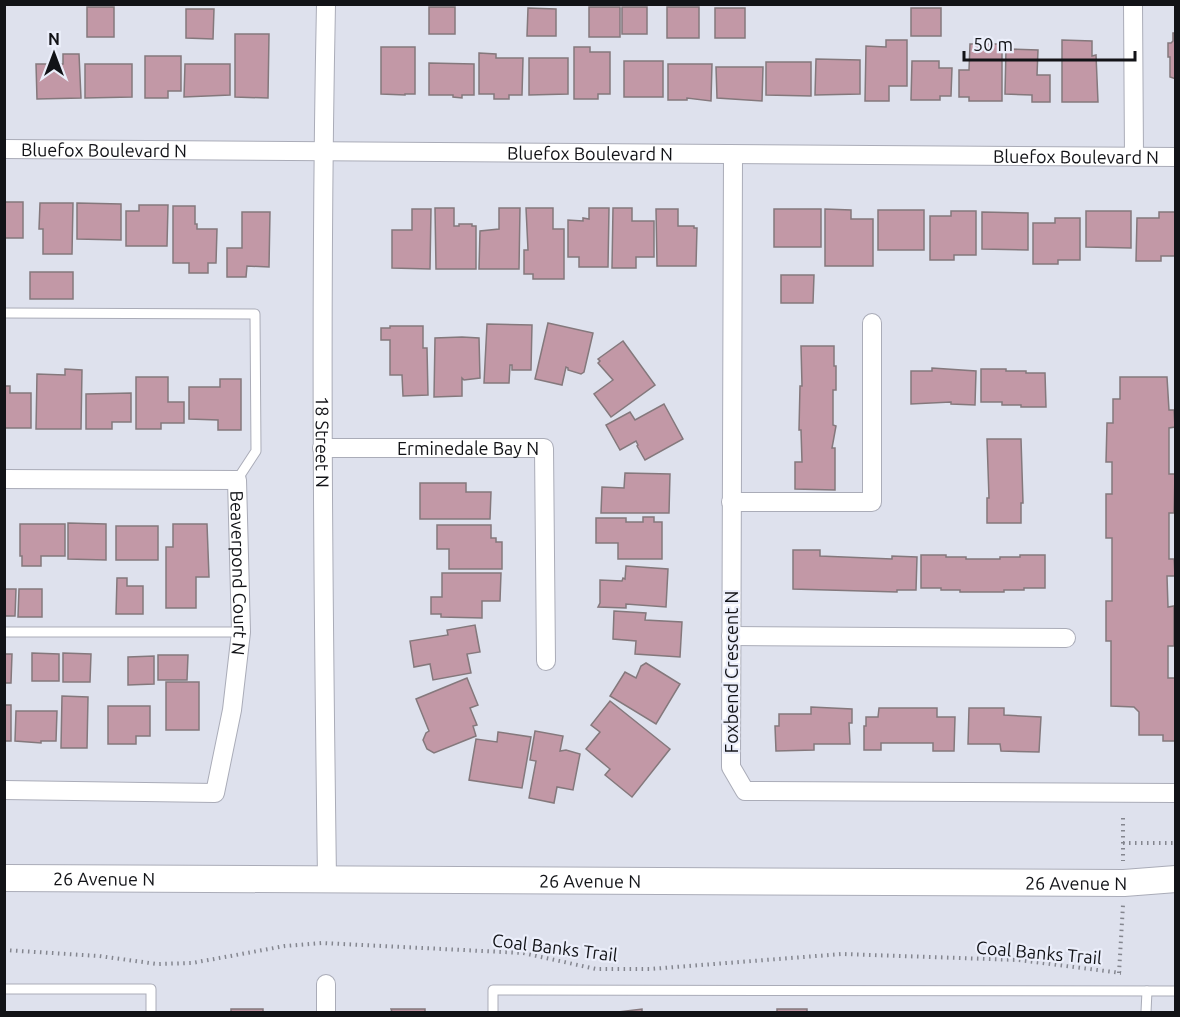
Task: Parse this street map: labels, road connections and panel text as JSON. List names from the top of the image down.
{
  "streets": {
    "main road": ["26 Avenue N"],
    "street": [
      "Bluefox Boulevard N",
      "18 Street N",
      "Erminedale Bay N",
      "Beaverpond Court N",
      "Foxbend Crescent N"
    ],
    "path": ["Coal Banks Trail"]
  },
  "crossings": [
    ["Bluefox Boulevard N", "18 Street N"],
    ["Bluefox Boulevard N", "Foxbend Crescent N"],
    ["18 Street N", "Erminedale Bay N"],
    ["18 Street N", "26 Avenue N"]
  ],
  "scale_bar": "50 m",
  "north": "top"
}
